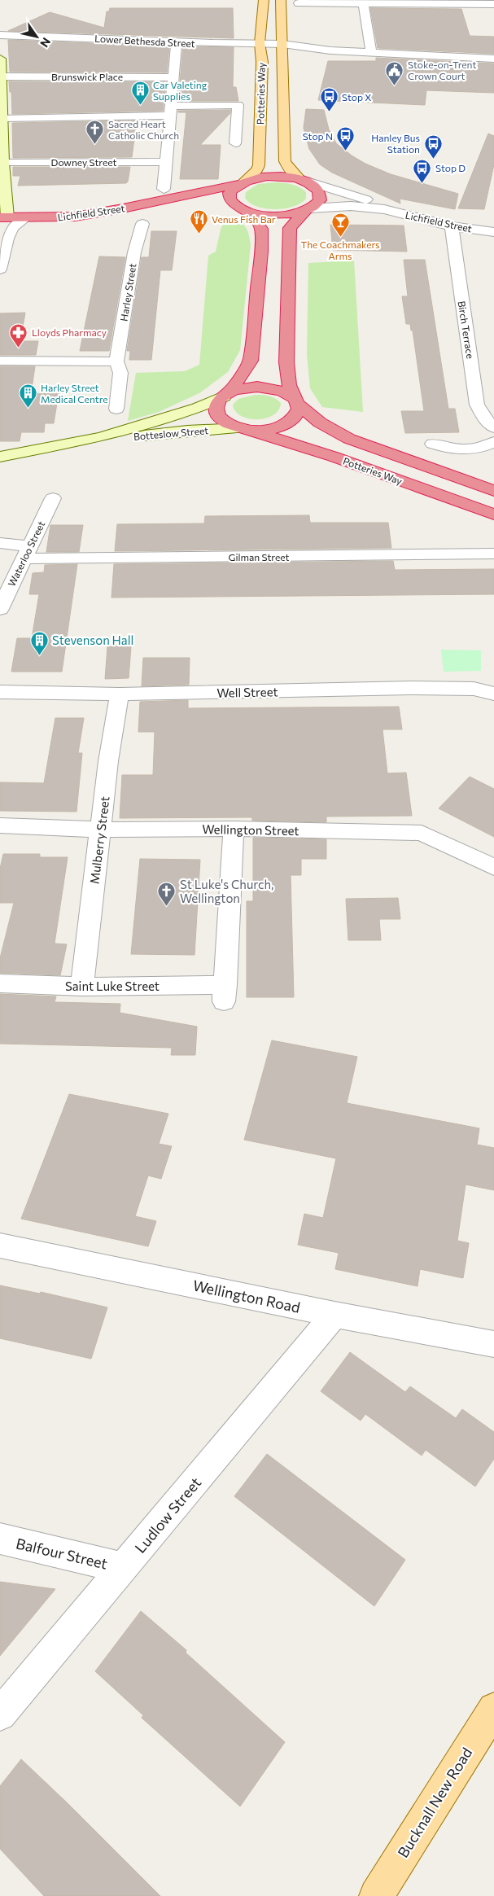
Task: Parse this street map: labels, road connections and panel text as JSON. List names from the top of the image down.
{
  "streets": {
    "highway": ["Potteries Way", "Lichfield Street"],
    "main road": ["Bucknall New Road"],
    "street": [
      "Lower Bethesda Street",
      "Brunswick Place",
      "Downey Street",
      "Harley Street",
      "Birch Terrace",
      "Botteslow Street",
      "Waterloo Street",
      "Gilman Street",
      "Well Street",
      "Wellington Street",
      "Mulberry Street",
      "Saint Luke Street",
      "Wellington Road",
      "Ludlow Street",
      "Balfour Street"
    ]
  },
  "crossings": [
    ["Lower Bethesda Street", "Potteries Way"],
    ["Potteries Way", "Lichfield Street"],
    ["Potteries Way", "Botteslow Street"],
    ["Lichfield Street", "Birch Terrace"],
    ["Waterloo Street", "Gilman Street"],
    ["Well Street", "Mulberry Street"],
    ["Wellington Street", "Mulberry Street"],
    ["Wellington Street", "Saint Luke Street"],
    ["Mulberry Street", "Saint Luke Street"],
    ["Wellington Road", "Ludlow Street"],
    ["Ludlow Street", "Balfour Street"]
  ],
  "places": {
    "public building": ["Stoke-on-Trent Crown Court"],
    "building": ["Car Valeting Supplies", "Harley Street Medical Centre", "Stevenson Hall"],
    "bus stop": [
      "Stop X",
      "Stop N",
      "Hanley Bus Station",
      "Stop D"
    ],
    "church": ["Sacred Heart Catholic Church", "St Luke's Church, Wellington"],
    "restaurant": ["Venus Fish Bar"],
    "bar": ["The Coachmakers Arms"],
    "pharmacy": ["Lloyds Pharmacy"]
  },
  "north": "bottom right"
}
